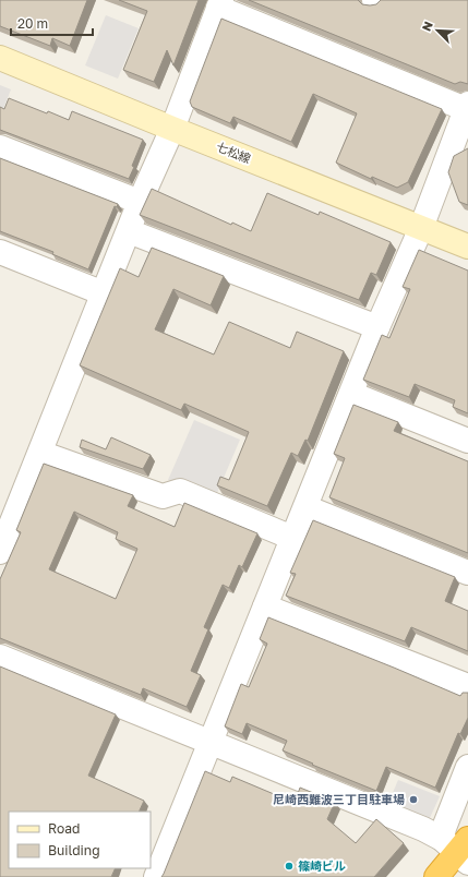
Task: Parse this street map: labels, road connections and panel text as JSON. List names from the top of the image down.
{
  "streets": {
    "street": ["七松線"]
  },
  "places": ["尼崎西難波三丁目駐車場", "篠崎ビル"],
  "legend": ["Road", "Building"],
  "scale_bar": "20 m",
  "north": "top left"
}
